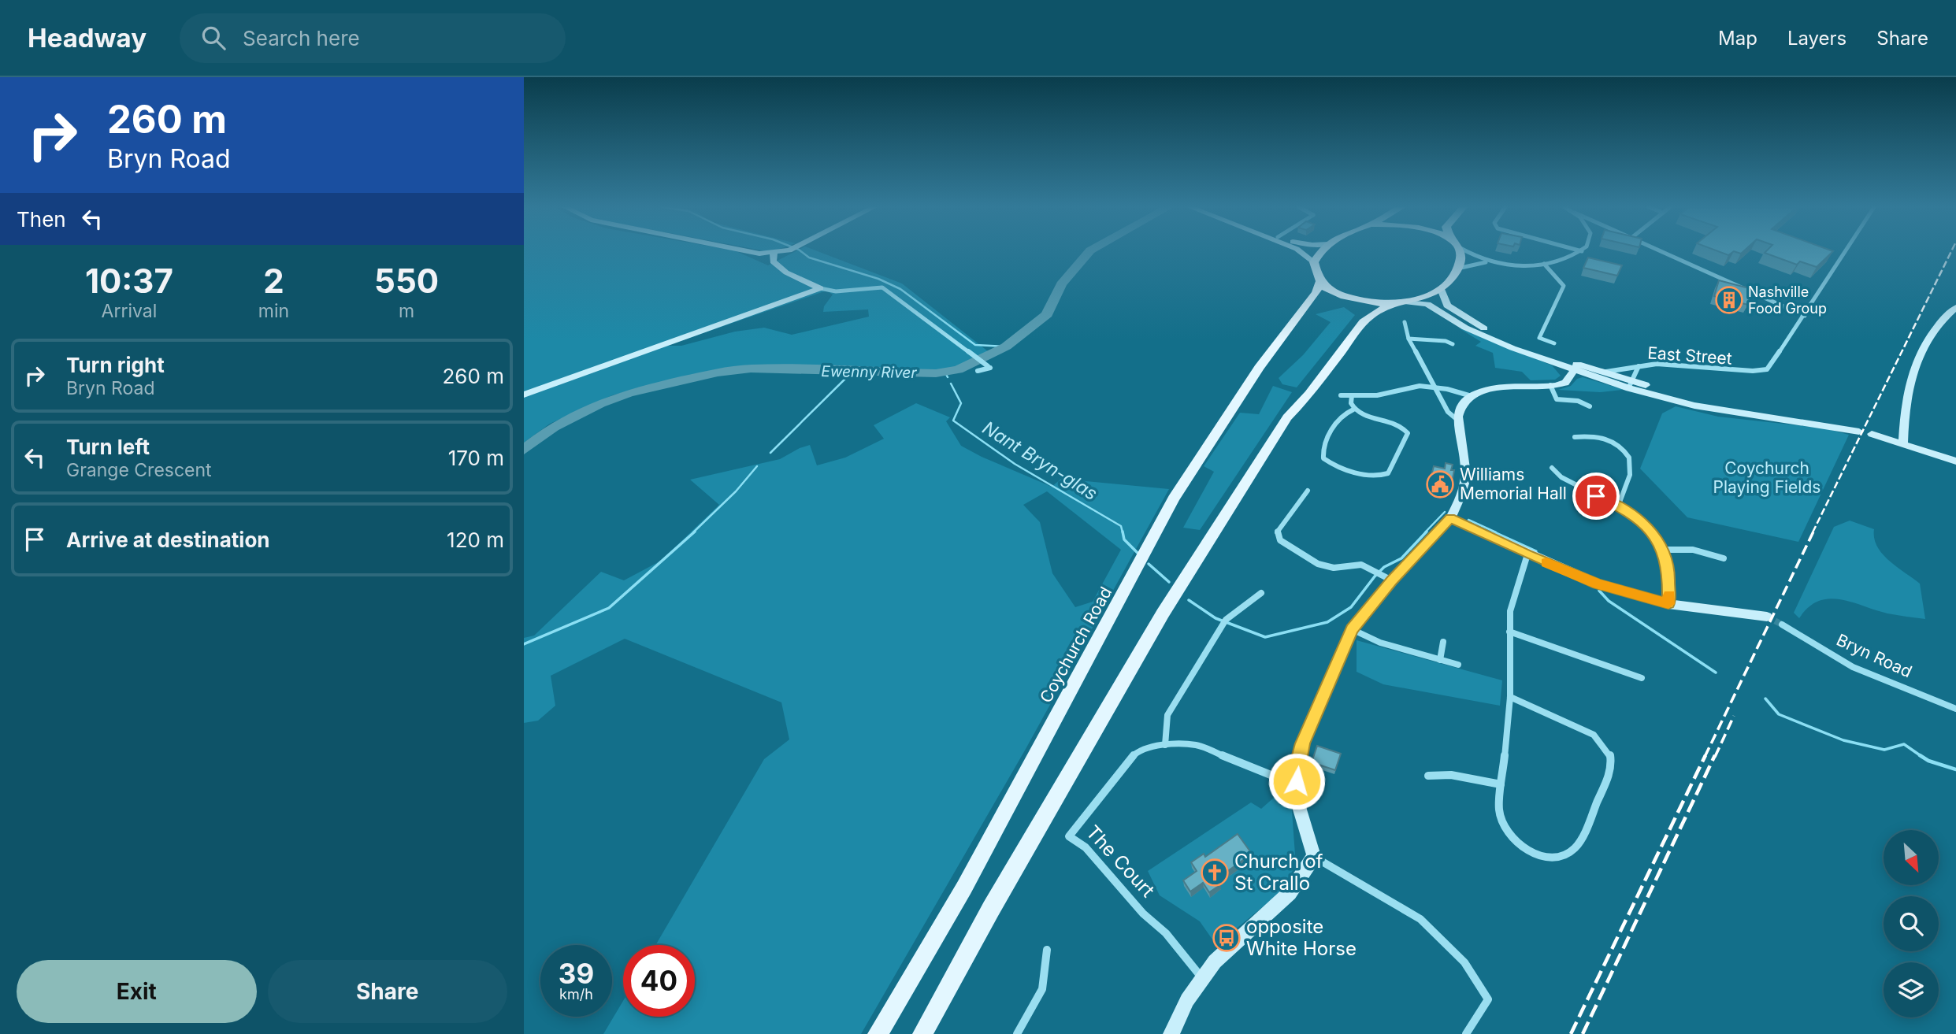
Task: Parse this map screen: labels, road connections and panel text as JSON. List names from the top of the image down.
{
  "streets": {
    "main road": ["Coychurch Road"],
    "street": ["East Street", "Bryn Road", "The Court"]
  },
  "water": ["Ewenny River", "Nant Bryn-glas"],
  "parks": ["Coychurch Playing Fields"],
  "places": {
    "building": ["Nashville Food Group"],
    "public building": ["Williams Memorial Hall"],
    "church": ["Church of St Crallo"],
    "bus stop": ["opposite White Horse"]
  },
  "north": "bottom right",
  "page": {
    "header": "Headway",
    "search": "Search here",
    "nav": ["Map", "Layers", "Share"],
    "turn": ["260 m", "Bryn Road"],
    "then": "Then",
    "eta": [
      "10:37",
      "Arrival",
      "2",
      "min",
      "550",
      "m"
    ],
    "list": [
      {
        "name": "Turn right",
        "note": "Bryn Road",
        "value": "260 m"
      },
      {
        "name": "Turn left",
        "note": "Grange Crescent",
        "value": "170 m"
      },
      {
        "name": "Arrive at destination",
        "value": "120 m"
      }
    ],
    "speed": "39 km/h",
    "limit": "40",
    "buttons": ["Exit", "Share"]
  }
}
